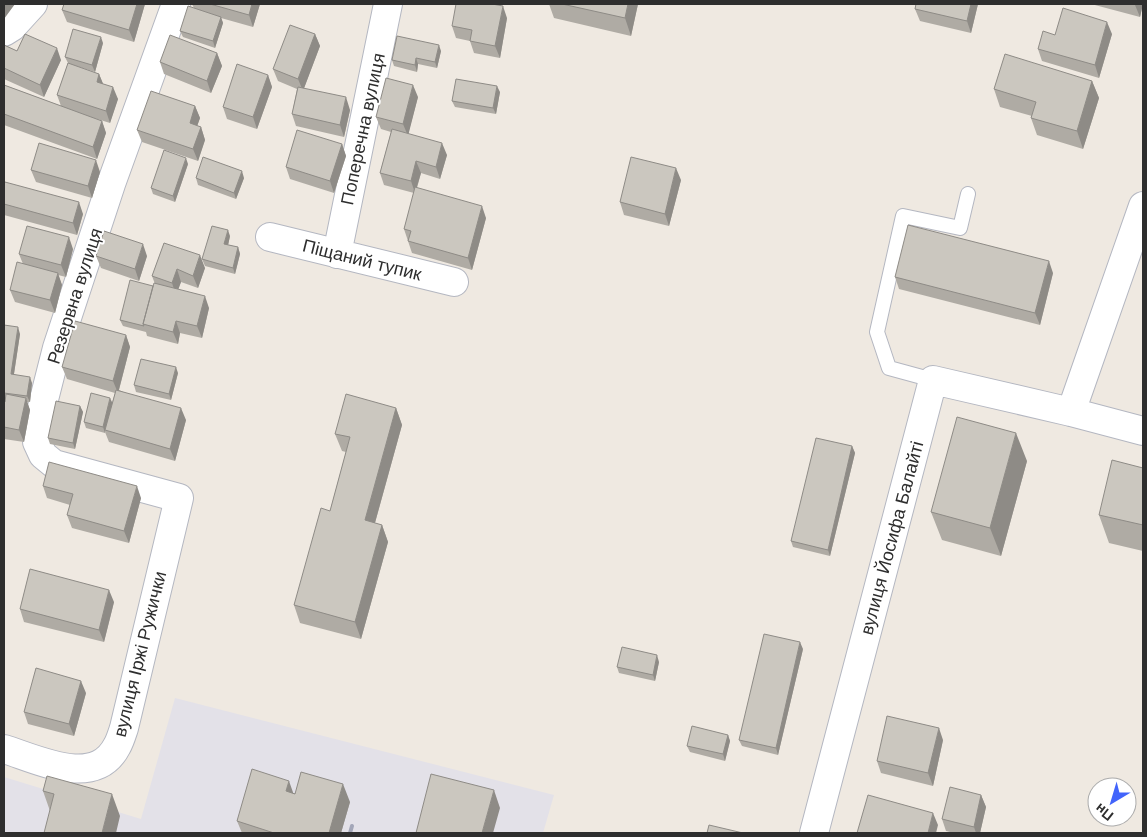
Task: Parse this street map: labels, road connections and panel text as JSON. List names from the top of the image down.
{
  "streets": {
    "street": [
      "Поперечна вулиця",
      "Піщаний тупик",
      "Резервна вулиця",
      "вулиця Йосифа Балайті",
      "вулиця Іржі Ружички"
    ]
  },
  "crossings": [
    ["Поперечна вулиця", "Піщаний тупик"],
    ["Резервна вулиця", "вулиця Іржі Ружички"]
  ],
  "north": "bottom left"
}
